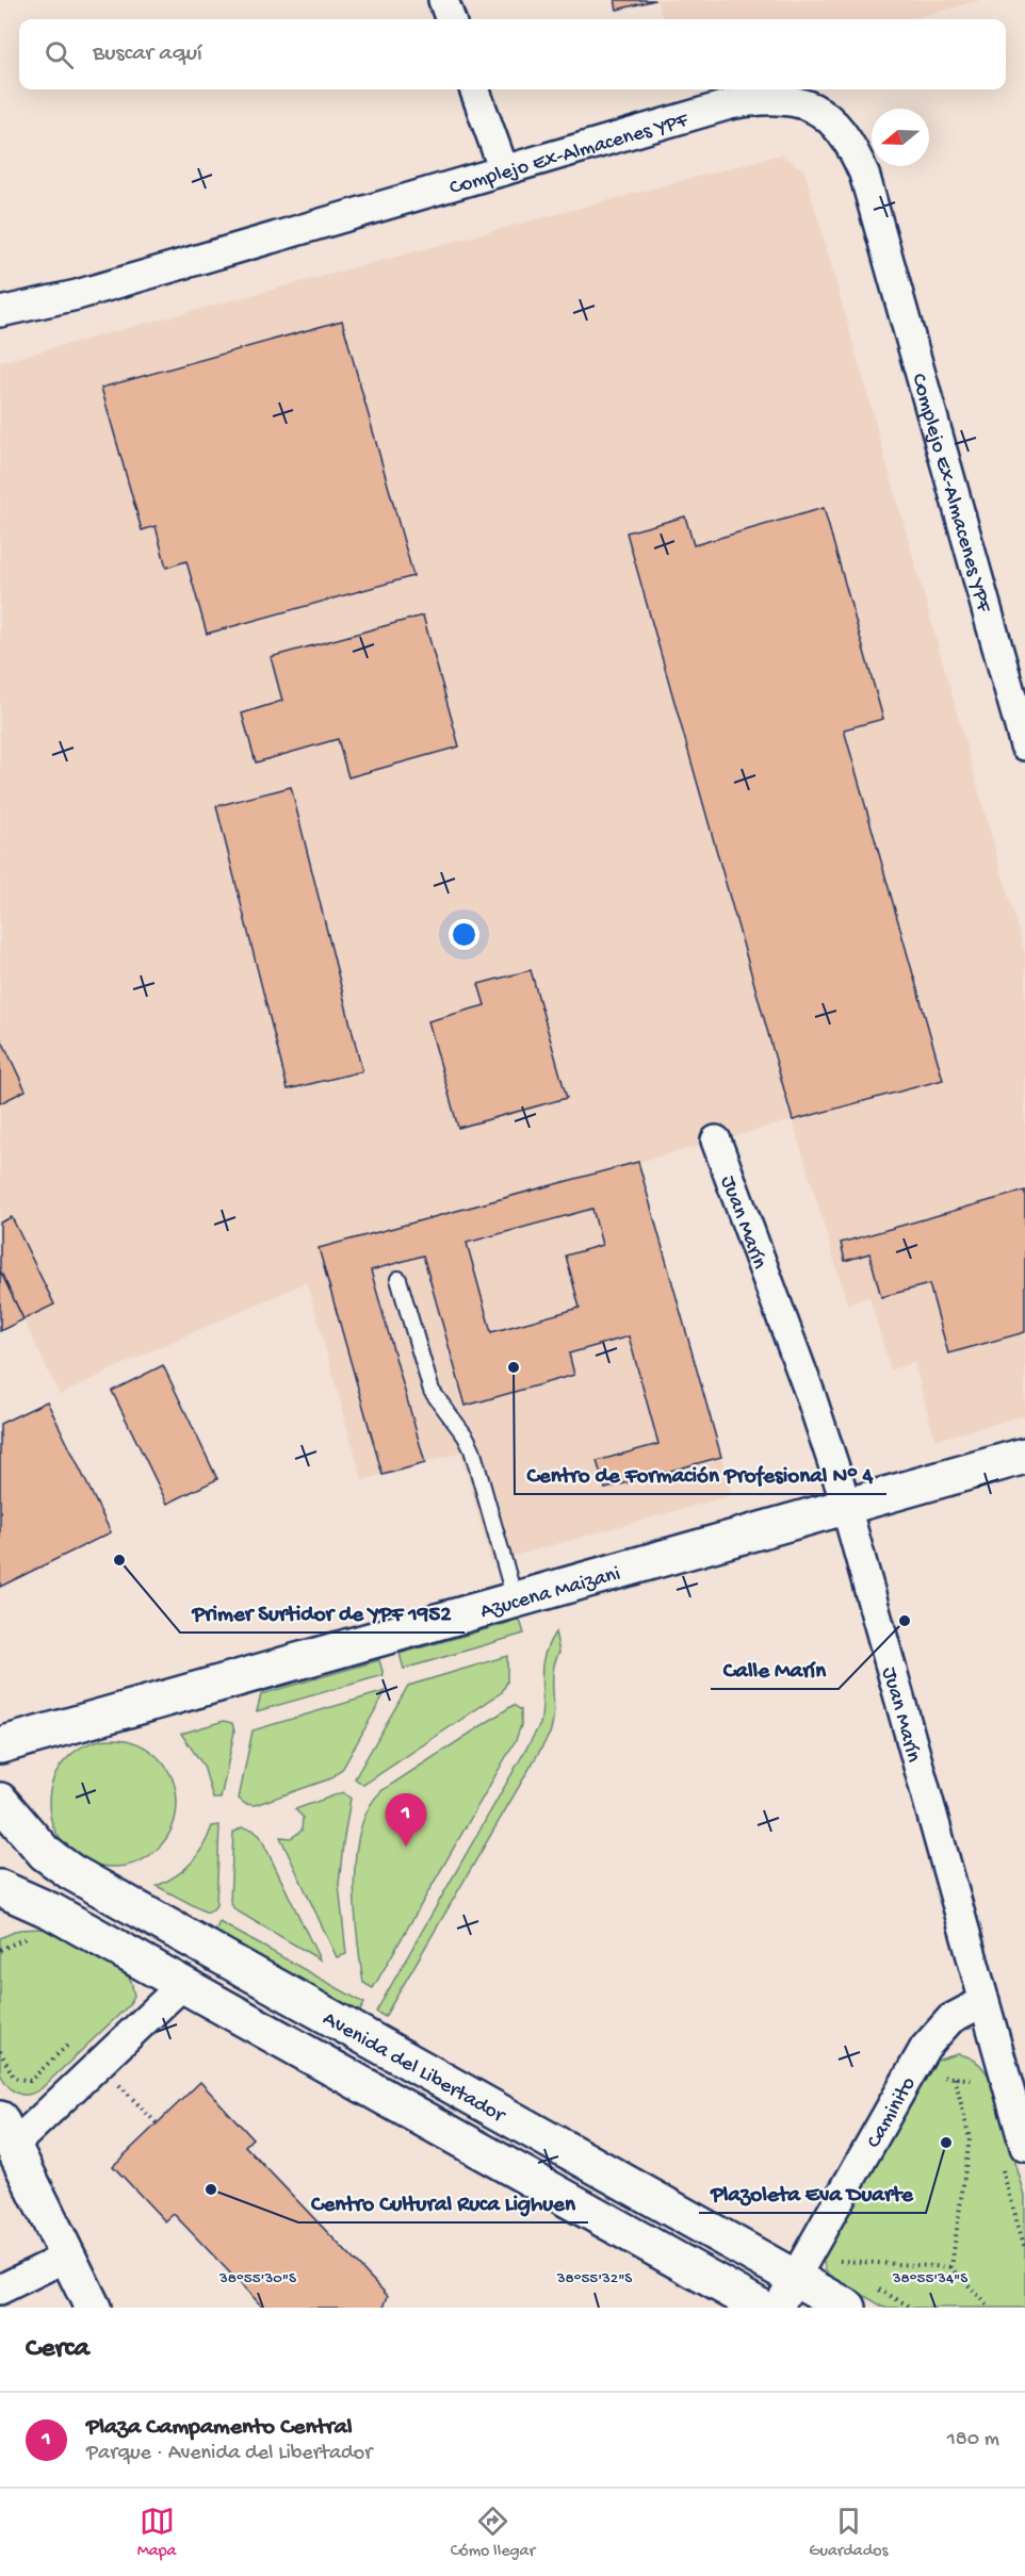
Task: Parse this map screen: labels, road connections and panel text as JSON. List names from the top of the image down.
{
  "streets": {
    "main road": ["Azucena Maizani", "Avenida del Libertador"],
    "street": ["Complejo Ex-Almacenes YPF", "Juan Marín", "Caminito"]
  },
  "crossings": [
    ["Juan Marín", "Azucena Maizani"],
    ["Juan Marín", "Caminito"],
    ["Avenida del Libertador", "Caminito"]
  ],
  "places": [
    "Centro de Formación Profesional N° 4",
    "Primer Surtidor de YPF 1952",
    "Calle Marín",
    "Plazoleta Eva Duarte",
    "Centro Cultural Ruca Lighuen"
  ],
  "north": "left",
  "page": {
    "search": "Buscar aquí",
    "pins": "1",
    "heading": "Cerca",
    "list": [
      {
        "mark": "1",
        "name": "Plaza Campamento Central",
        "note": "Parque · Avenida del Libertador",
        "value": "180 m"
      }
    ],
    "nav": ["Mapa", "Cómo llegar", "Guardados"]
  },
  "coordinates": ["38°55'30\"S", "38°55'32\"S", "38°55'34\"S"]
}
